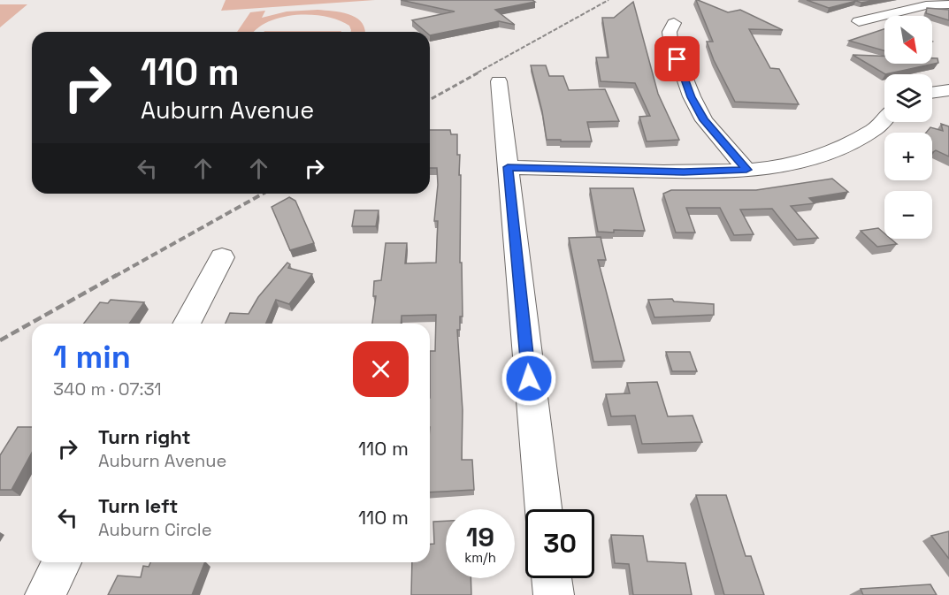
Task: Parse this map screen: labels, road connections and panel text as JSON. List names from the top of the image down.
{
  "north": "bottom right",
  "page": {
    "map_buttons": ["+", "−"],
    "turn": ["110 m", "Auburn Avenue"],
    "heading": ["1 min", "340 m · 07:31"],
    "list": [
      {
        "name": "Turn right",
        "note": "Auburn Avenue",
        "value": "110 m"
      },
      {
        "name": "Turn left",
        "note": "Auburn Circle",
        "value": "110 m"
      }
    ],
    "speed": "19 km/h",
    "limit": "30"
  }
}
